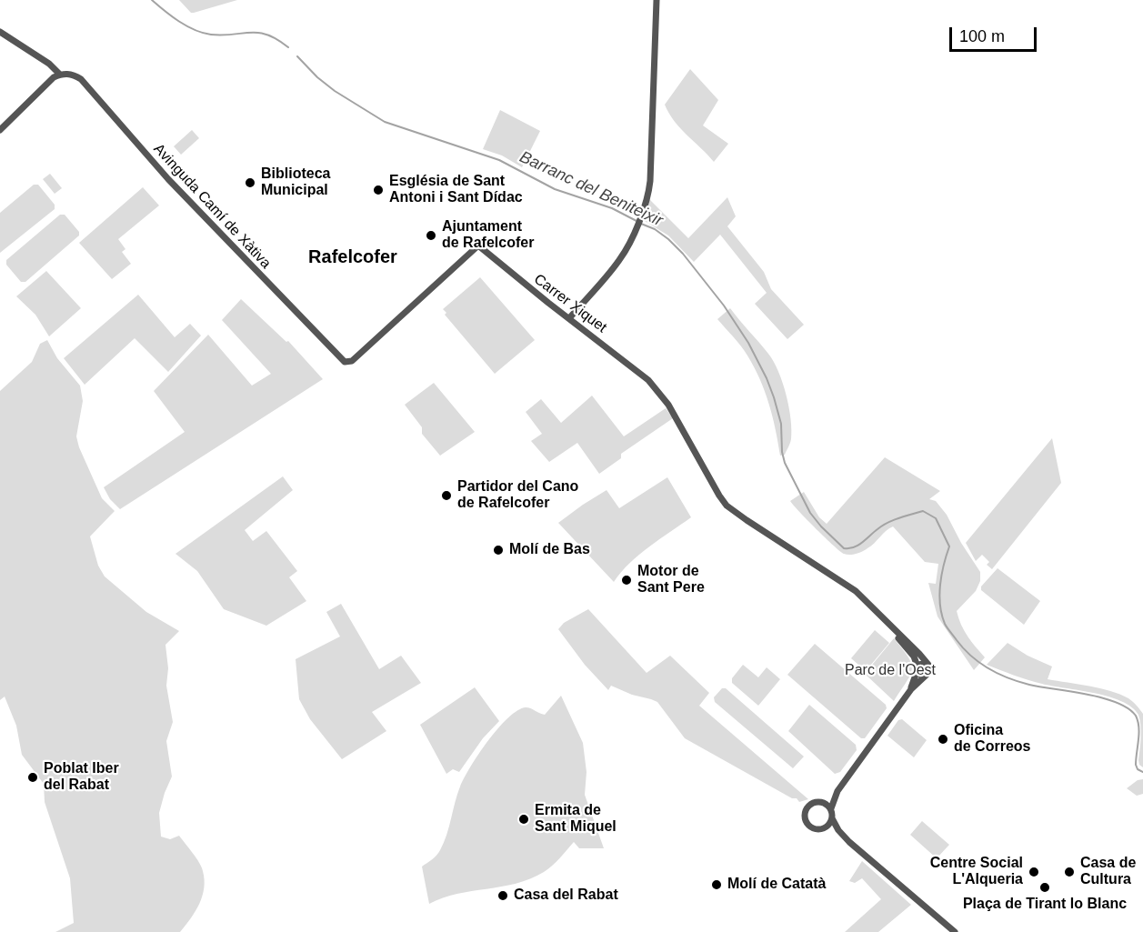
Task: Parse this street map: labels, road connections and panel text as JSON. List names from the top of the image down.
{
  "streets": {
    "street": ["Avinguda Camí de Xàtiva", "Carrer Xiquet"]
  },
  "crossings": [
    ["Avinguda Camí de Xàtiva", "Carrer Xiquet"]
  ],
  "districts": ["Rafelcofer"],
  "water": ["Barranc del Beniteixir"],
  "parks": ["Parc de l'Oest"],
  "places": [
    "Biblioteca Municipal",
    "Església de Sant Antoni i Sant Dídac",
    "Ajuntament de Rafelcofer",
    "Partidor del Cano de Rafelcofer",
    "Molí de Bas",
    "Motor de Sant Pere",
    "Oficina de Correos",
    "Poblat Iber del Rabat",
    "Ermita de Sant Miquel",
    "Centre Social L'Alqueria",
    "Casa de Cultura",
    "Molí de Catatà",
    "Plaça de Tirant lo Blanc",
    "Casa del Rabat"
  ],
  "scale_bar": "100 m"
}
